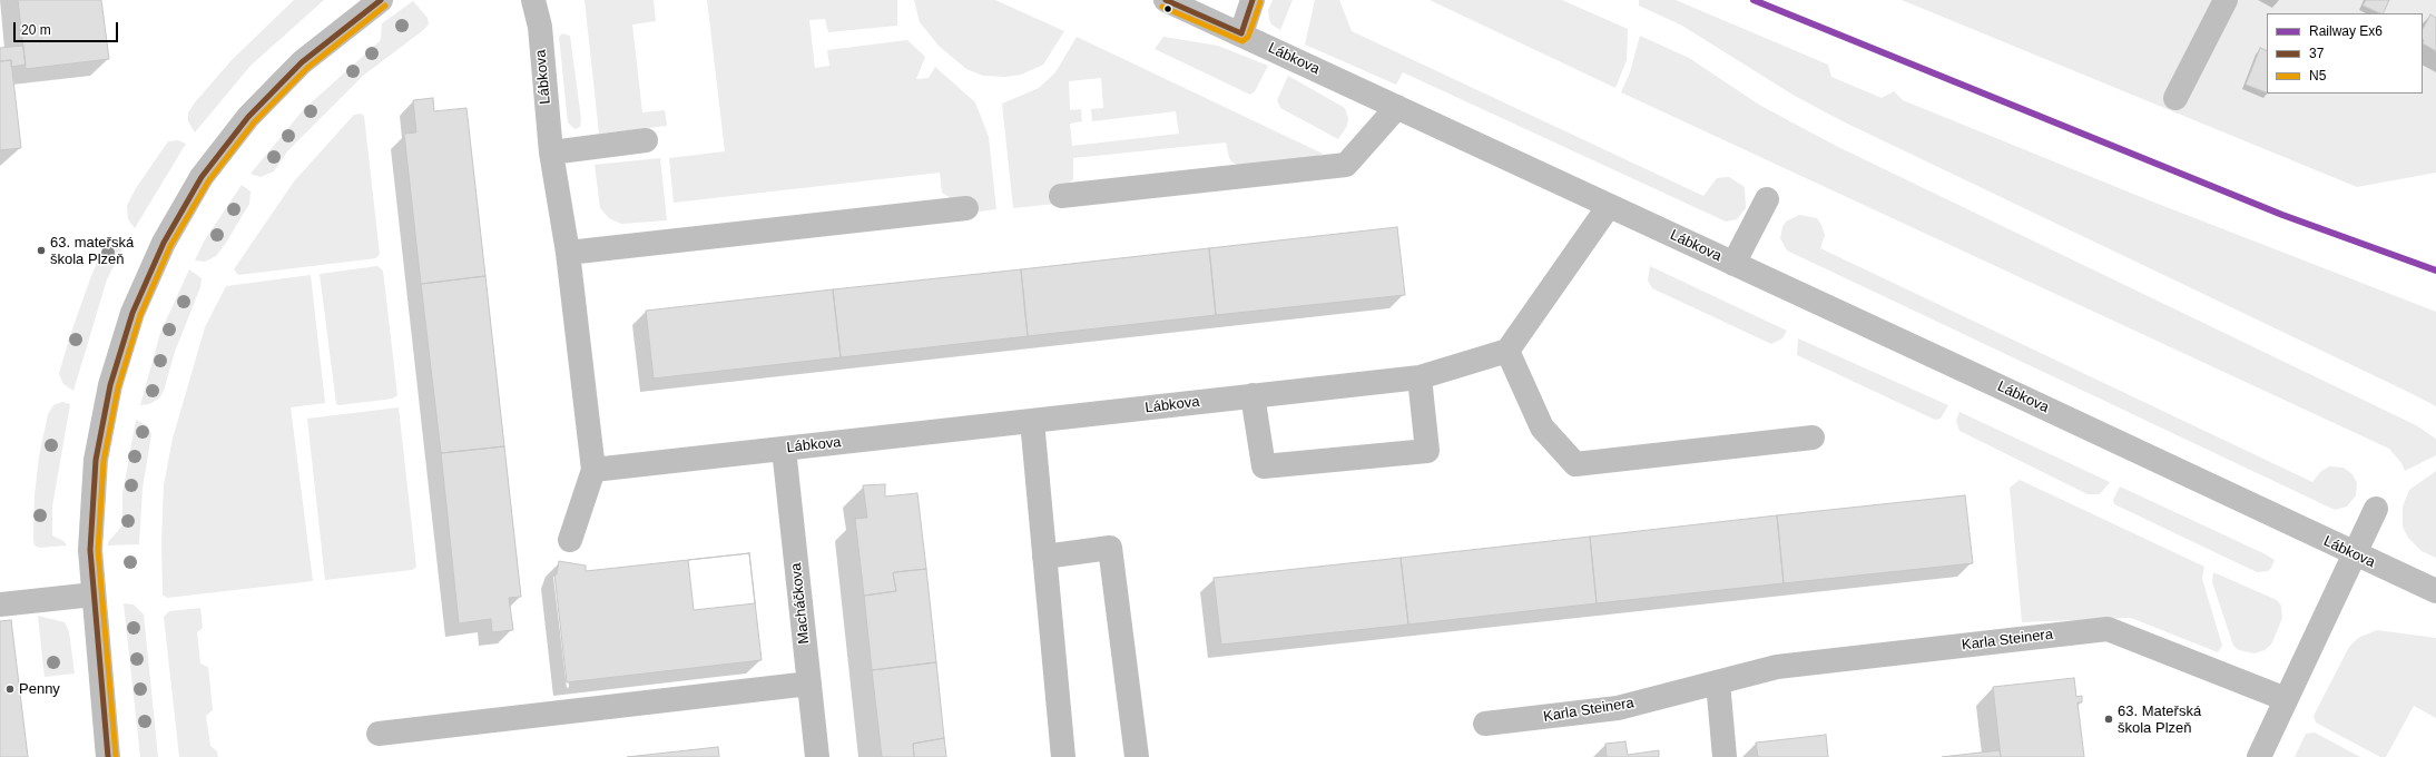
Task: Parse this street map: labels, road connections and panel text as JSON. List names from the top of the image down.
{
  "streets": {
    "street": ["Lábkova", "Macháčkova", "Karla Steinera"]
  },
  "crossings": [
    ["Lábkova", "Macháčkova"]
  ],
  "places": ["63. mateřská škola Plzeň", "Penny", "63. Mateřská škola Plzeň"],
  "lines": ["rail line Ex6", "transit line 37", "transit line N5"],
  "legend": ["Railway Ex6", "37", "N5"],
  "scale_bar": "20 m"
}
